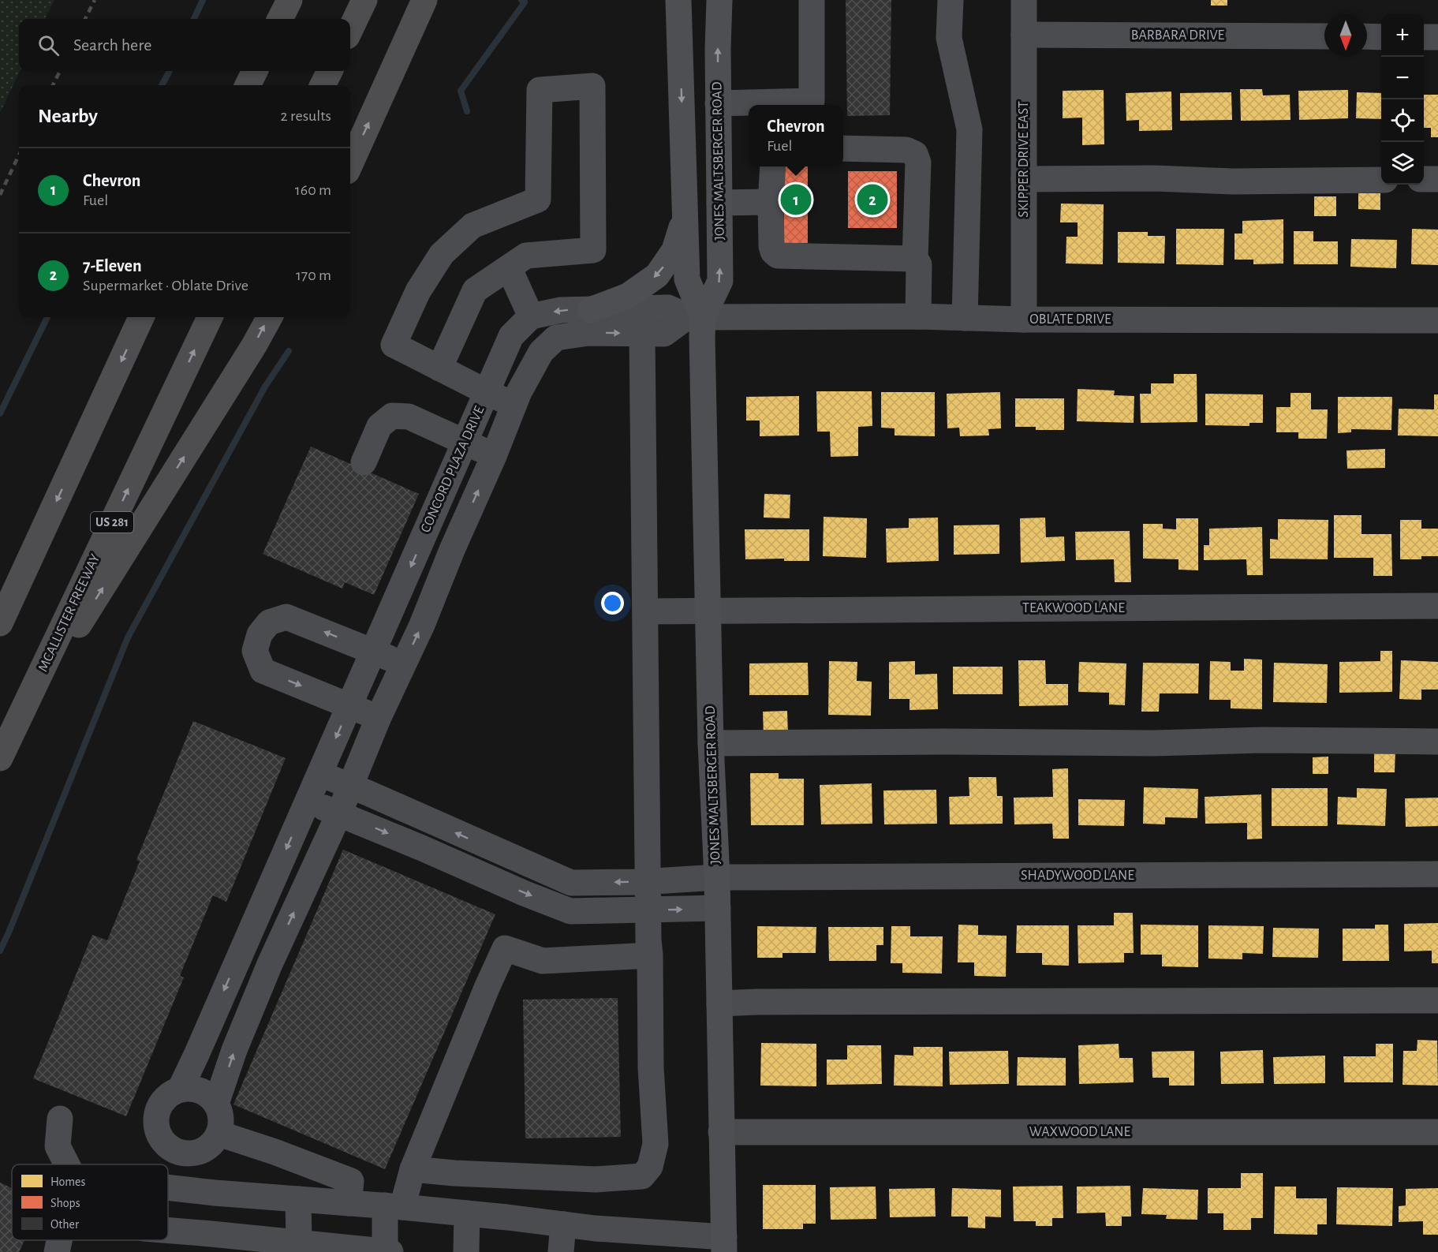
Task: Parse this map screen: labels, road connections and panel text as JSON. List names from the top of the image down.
{
  "streets": {
    "highway": ["US 281", "MCALLISTER FREEWAY"],
    "main road": ["JONES MALTSBERGER ROAD"],
    "street": [
      "BARBARA DRIVE",
      "SKIPPER DRIVE EAST",
      "OBLATE DRIVE",
      "CONCORD PLAZA DRIVE",
      "TEAKWOOD LANE",
      "SHADYWOOD LANE",
      "WAXWOOD LANE"
    ]
  },
  "crossings": [
    ["BARBARA DRIVE", "SKIPPER DRIVE EAST"],
    ["SKIPPER DRIVE EAST", "OBLATE DRIVE"],
    ["JONES MALTSBERGER ROAD", "OBLATE DRIVE"],
    ["JONES MALTSBERGER ROAD", "TEAKWOOD LANE"],
    ["JONES MALTSBERGER ROAD", "SHADYWOOD LANE"],
    ["JONES MALTSBERGER ROAD", "WAXWOOD LANE"],
    ["CONCORD PLAZA DRIVE", "SHADYWOOD LANE"]
  ],
  "legend": ["Homes", "Shops", "Other"],
  "north": "bottom",
  "page": {
    "map_buttons": ["+", "−"],
    "search": "Search here",
    "heading": ["Nearby", "2 results"],
    "popup": ["Chevron", "Fuel"],
    "list": [
      {
        "mark": "1",
        "name": "Chevron",
        "note": "Fuel",
        "value": "160 m"
      },
      {
        "mark": "2",
        "name": "7-Eleven",
        "note": "Supermarket · Oblate Drive",
        "value": "170 m"
      }
    ],
    "pins": ["1", "2"]
  }
}
